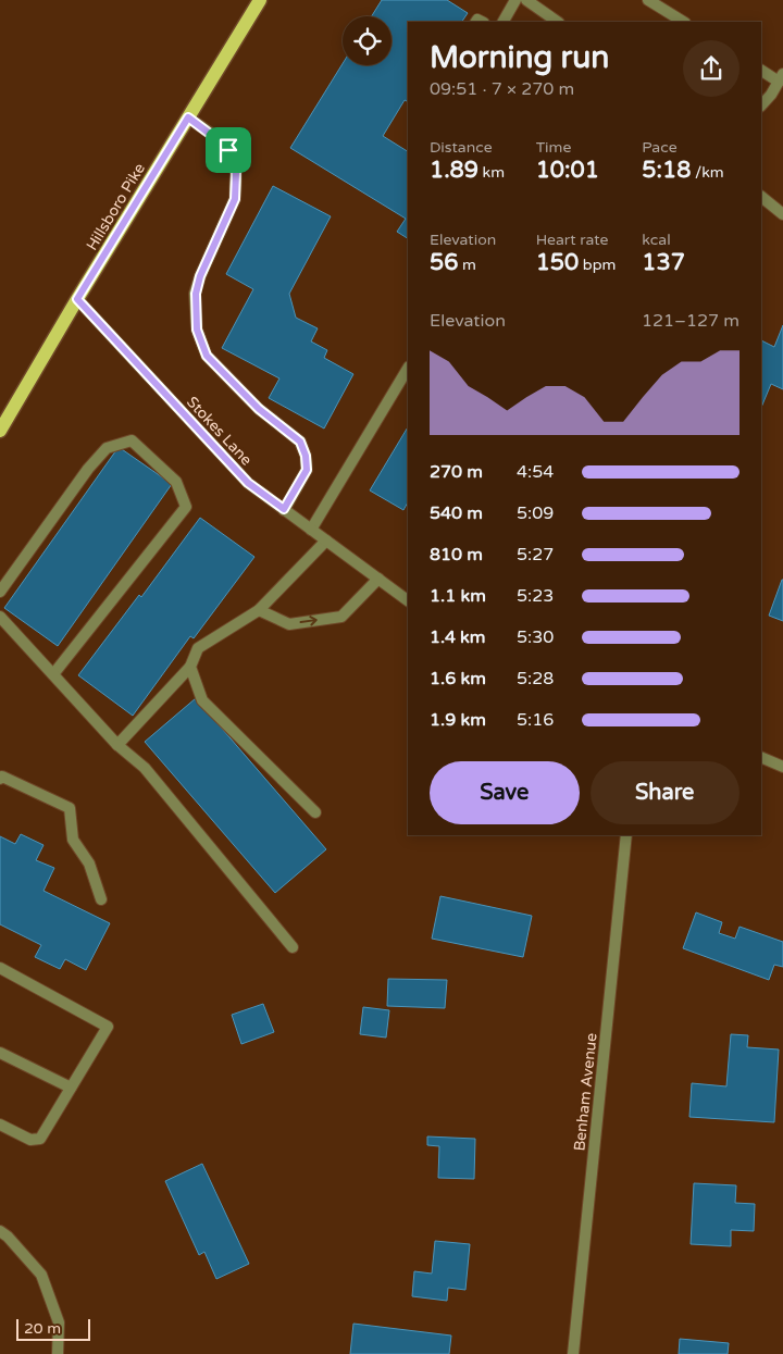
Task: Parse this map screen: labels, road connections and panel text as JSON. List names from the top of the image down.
{
  "streets": {
    "main road": ["Hillsboro Pike"],
    "street": ["Stokes Lane", "Benham Avenue"]
  },
  "crossings": [
    ["Hillsboro Pike", "Stokes Lane"]
  ],
  "scale_bar": "20 m",
  "page": {
    "heading": ["Morning run", "09:51 · 7 × 270 m"],
    "stats": [
      ["Distance", "1.89 km"],
      ["Time", "10:01"],
      ["Pace", "5:18 /km"],
      ["Elevation", "56 m"],
      ["Heart rate", "150 bpm"],
      ["kcal", "137"]
    ],
    "chart": ["Elevation", "121–127 m"],
    "list": [
      {
        "name": "270 m",
        "note": "4:54"
      },
      {
        "name": "540 m",
        "note": "5:09"
      },
      {
        "name": "810 m",
        "note": "5:27"
      },
      {
        "name": "1.1 km",
        "note": "5:23"
      },
      {
        "name": "1.4 km",
        "note": "5:30"
      },
      {
        "name": "1.6 km",
        "note": "5:28"
      },
      {
        "name": "1.9 km",
        "note": "5:16"
      }
    ],
    "buttons": ["Save", "Share"],
    "scale": "20 m"
  }
}
